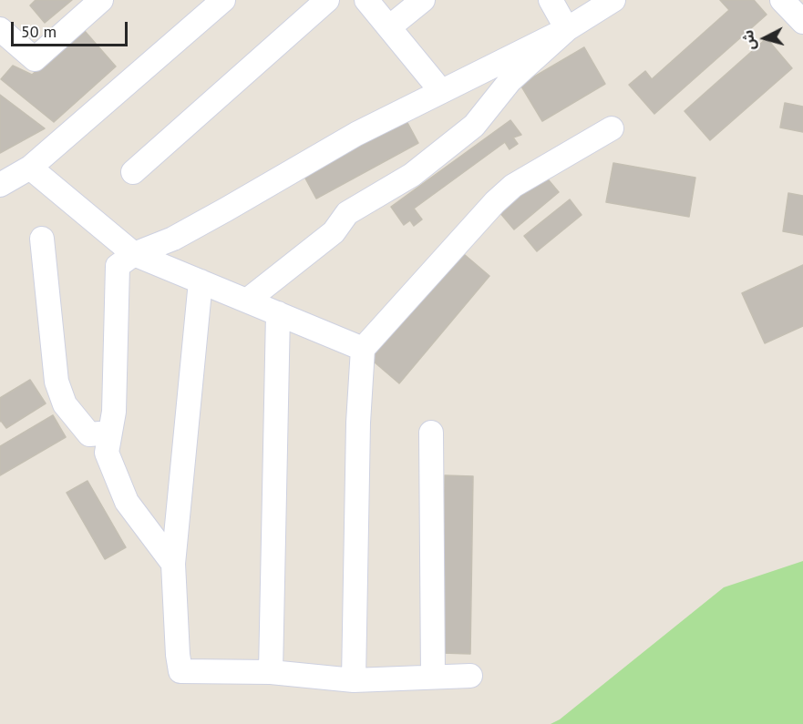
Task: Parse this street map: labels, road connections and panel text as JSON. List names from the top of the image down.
{
  "scale_bar": "50 m",
  "north": "left"
}
